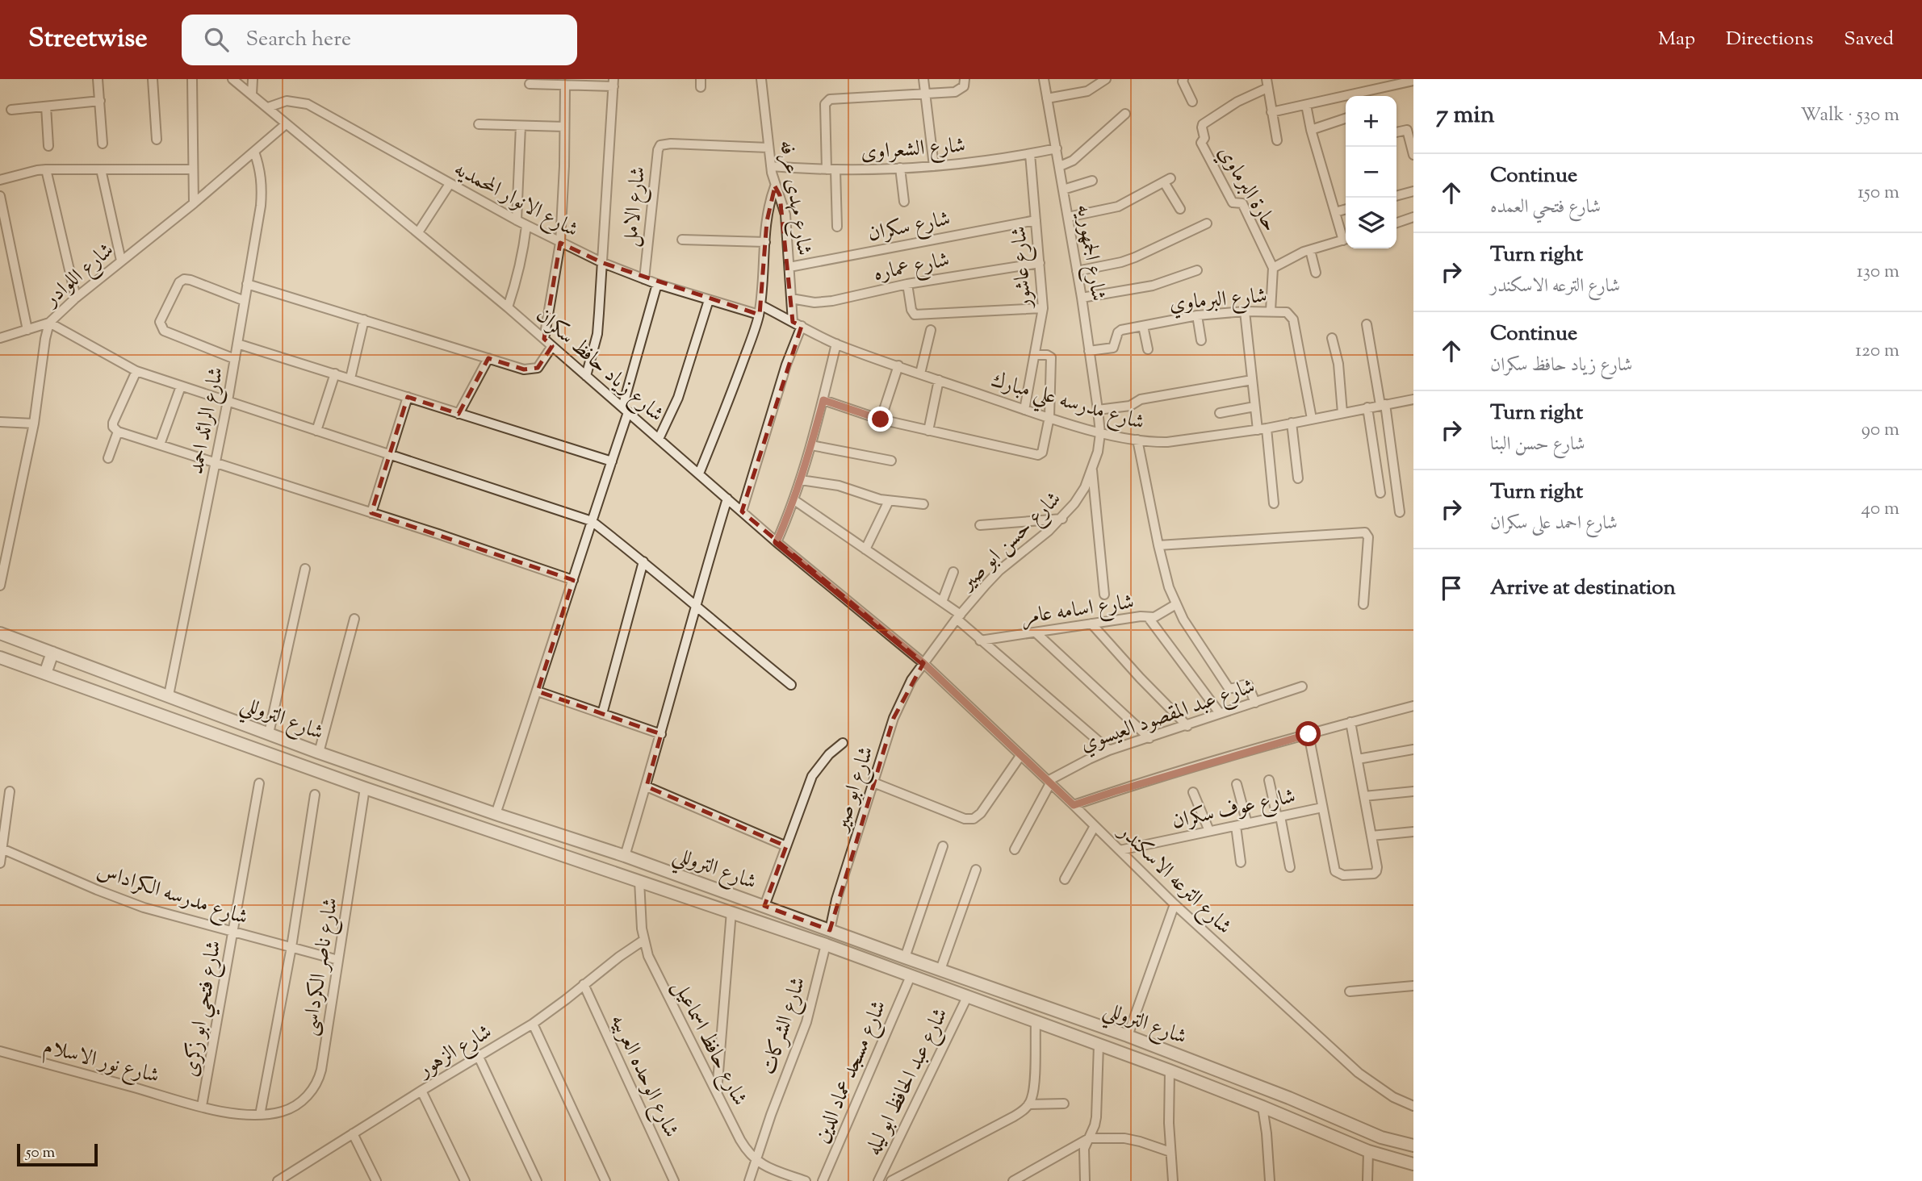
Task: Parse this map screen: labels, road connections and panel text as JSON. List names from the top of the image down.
{
  "streets": {
    "street": [
      "شارع الشعراوى",
      "حارة البرماوي",
      "شارع مهدى عرفه",
      "شارع الانوار المحمديه",
      "شارع الامل",
      "شارع سكران",
      "شارع الجمهوريه",
      "شارع عماره",
      "شارع عاشور",
      "شارع اللوادر",
      "شارع البرماوي",
      "شارع زياد حافظ سكران",
      "شارع مدرسه علي مبارك",
      "شارع الرائد احمد",
      "شارع حسن ابو صير",
      "شارع اسامه عامر",
      "شارع عبد المقصود العيسوي",
      "شارع التروللي",
      "شارع ابو صير",
      "شارع عوف سكران",
      "شارع الترعه الاسكندر",
      "شارع مدرسه الكراداس",
      "شارع ناصر الكرداسى",
      "شارع فتحي ابو زكرى",
      "شارع الشركات",
      "شارع حافظ اسماعيل",
      "شارع الزهور",
      "شارع نور الاسلام",
      "شارع مسجد عماد الدين",
      "شارع الوحده العربيه",
      "شارع عبد الحافظ ابو ليله"
    ]
  },
  "crossings": [
    ["شارع الشعراوى", "شارع مهدى عرفه"],
    ["شارع الشعراوى", "شارع الجمهوريه"],
    ["شارع الشعراوى", "شارع عاشور"],
    ["حارة البرماوي", "شارع البرماوي"],
    ["شارع مهدى عرفه", "شارع الامل"],
    ["شارع مهدى عرفه", "شارع سكران"],
    ["شارع مهدى عرفه", "شارع عماره"],
    ["شارع مهدى عرفه", "شارع مدرسه علي مبارك"],
    ["شارع الانوار المحمديه", "شارع الامل"],
    ["شارع الانوار المحمديه", "شارع زياد حافظ سكران"],
    ["شارع الانوار المحمديه", "شارع مدرسه علي مبارك"],
    ["شارع سكران", "شارع عاشور"],
    ["شارع الجمهوريه", "شارع البرماوي"],
    ["شارع الجمهوريه", "شارع مدرسه علي مبارك"],
    ["شارع الجمهوريه", "شارع حسن ابو صير"],
    ["شارع عماره", "شارع عاشور"],
    ["شارع عاشور", "شارع مدرسه علي مبارك"],
    ["شارع اللوادر", "شارع زياد حافظ سكران"],
    ["شارع اللوادر", "شارع الرائد احمد"],
    ["شارع البرماوي", "شارع مدرسه علي مبارك"],
    ["شارع زياد حافظ سكران", "شارع حسن ابو صير"],
    ["شارع زياد حافظ سكران", "شارع ابو صير"],
    ["شارع زياد حافظ سكران", "شارع الترعه الاسكندر"],
    ["شارع مدرسه علي مبارك", "شارع حسن ابو صير"],
    ["شارع الرائد احمد", "شارع التروللي"],
    ["شارع حسن ابو صير", "شارع ابو صير"],
    ["شارع حسن ابو صير", "شارع الترعه الاسكندر"],
    ["شارع عبد المقصود العيسوي", "شارع الترعه الاسكندر"],
    ["شارع التروللي", "شارع ابو صير"],
    ["شارع التروللي", "شارع ناصر الكرداسى"],
    ["شارع التروللي", "شارع الشركات"],
    ["شارع التروللي", "شارع حافظ اسماعيل"],
    ["شارع التروللي", "شارع مسجد عماد الدين"],
    ["شارع التروللي", "شارع عبد الحافظ ابو ليله"],
    ["شارع ابو صير", "شارع الترعه الاسكندر"],
    ["شارع عوف سكران", "شارع الترعه الاسكندر"],
    ["شارع مدرسه الكراداس", "شارع ناصر الكرداسى"],
    ["شارع مدرسه الكراداس", "شارع فتحي ابو زكرى"],
    ["شارع ناصر الكرداسى", "شارع نور الاسلام"],
    ["شارع فتحي ابو زكرى", "شارع نور الاسلام"],
    ["شارع الشركات", "شارع حافظ اسماعيل"],
    ["شارع حافظ اسماعيل", "شارع الزهور"],
    ["شارع الزهور", "شارع الوحده العربيه"]
  ],
  "scale_bar": "50 m",
  "page": {
    "header": "Streetwise",
    "search": "Search here",
    "nav": ["Map", "Directions", "Saved"],
    "heading": ["7 min", "Walk · 530 m"],
    "map_buttons": ["+", "−"],
    "list": [
      ["Continue", "شارع فتحي العمده", "150 m"],
      ["Turn right", "شارع الترعه الاسكندر", "130 m"],
      ["Continue", "شارع زياد حافظ سكران", "120 m"],
      ["Turn right", "شارع حسن البنا", "90 m"],
      ["Turn right", "شارع احمد على سكران", "40 m"],
      "Arrive at destination"
    ],
    "scale": "50 m"
  }
}
